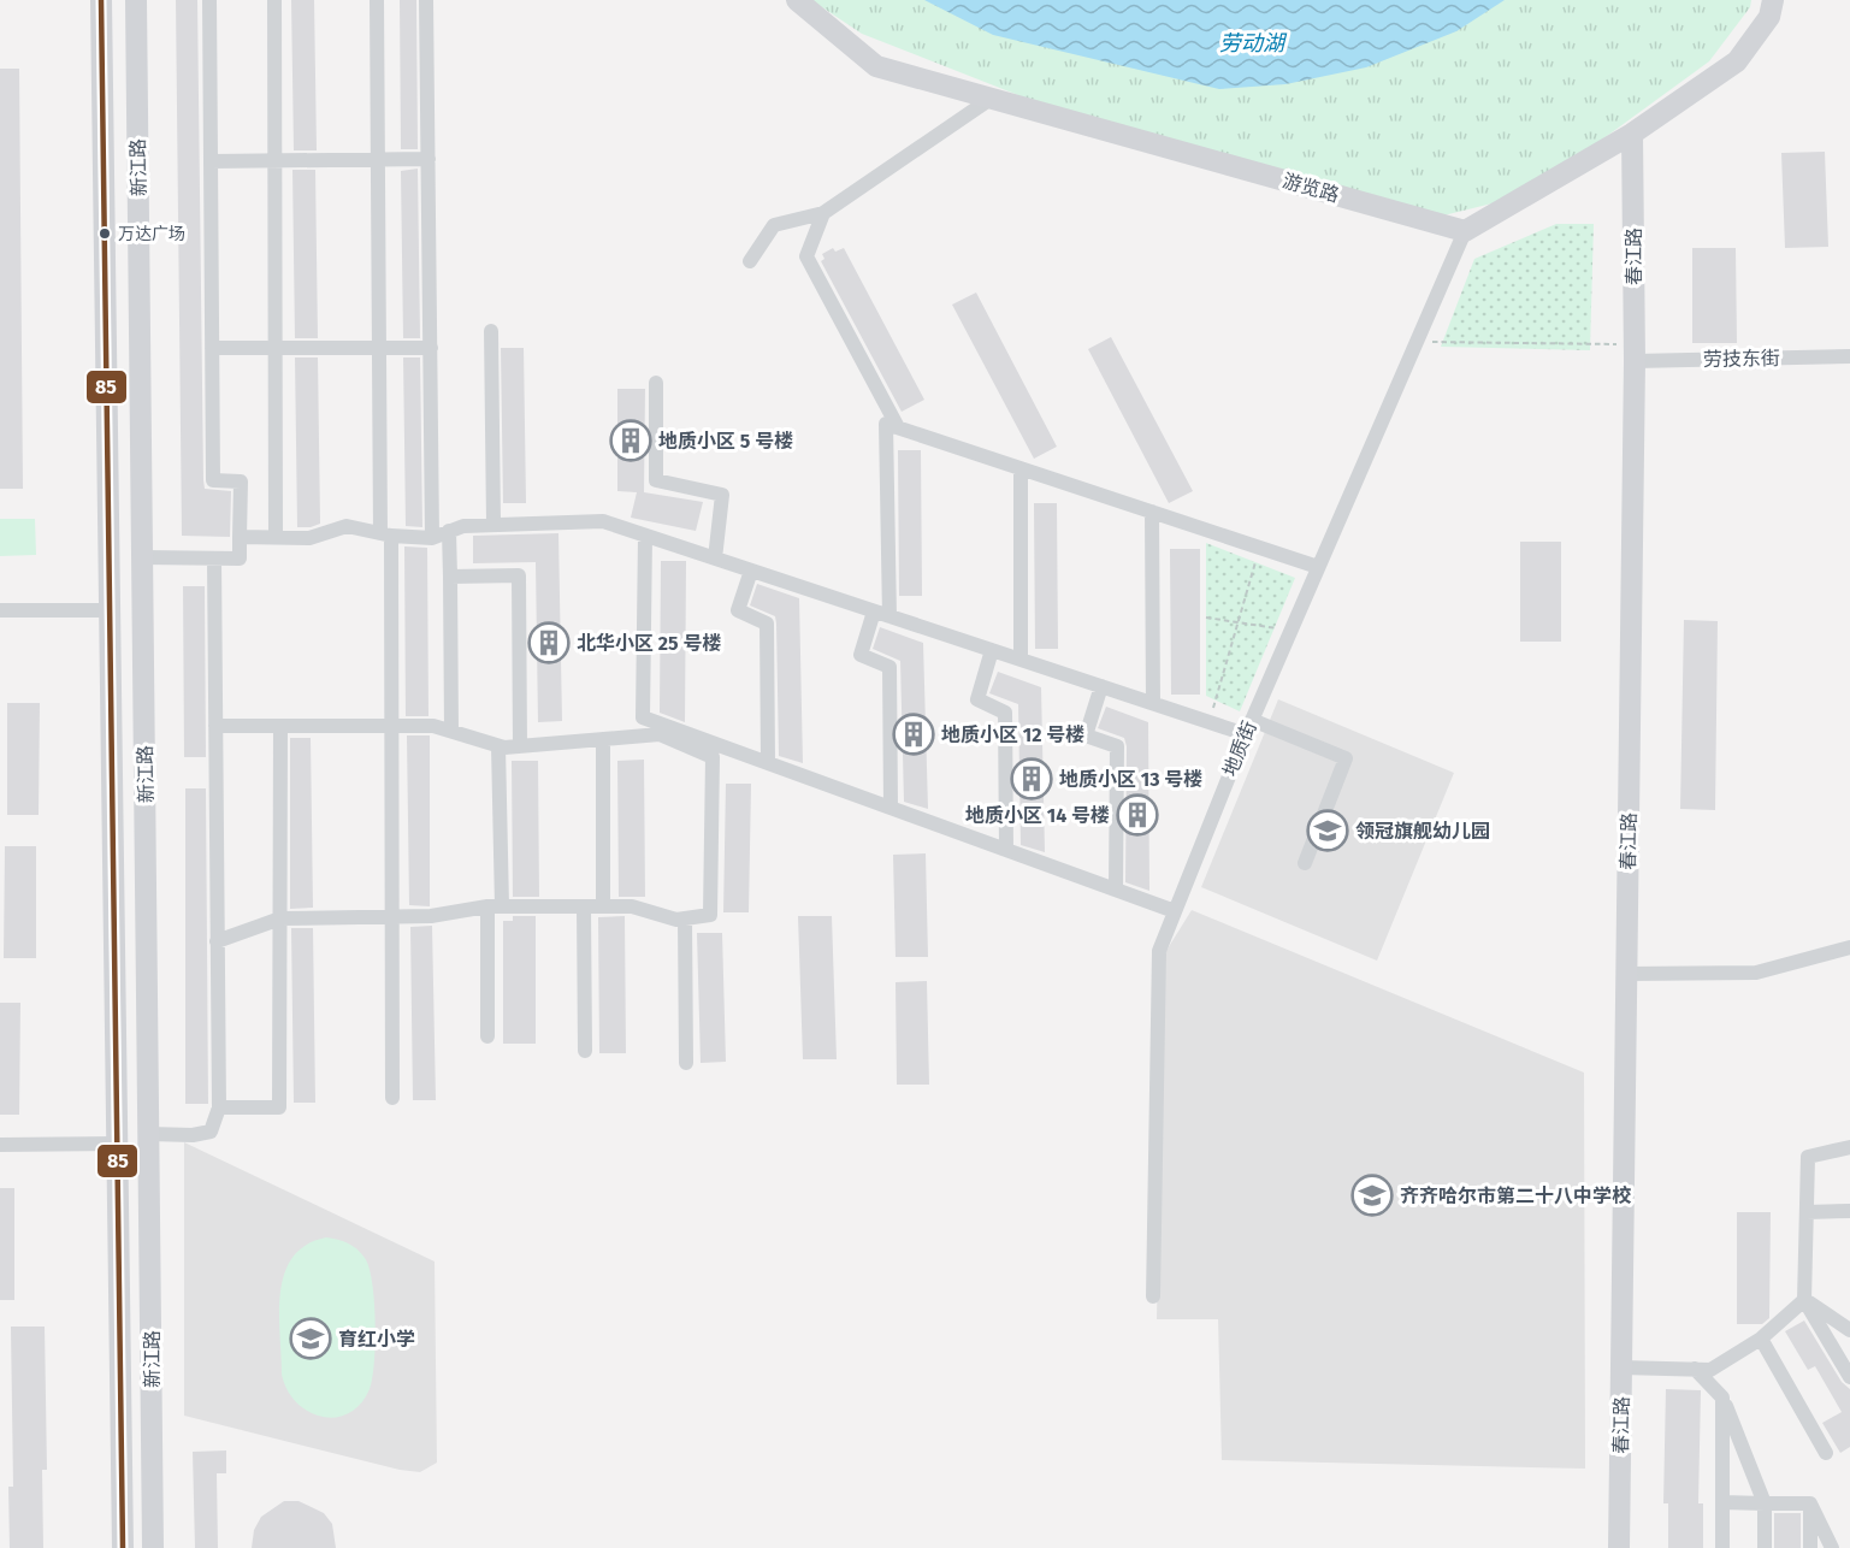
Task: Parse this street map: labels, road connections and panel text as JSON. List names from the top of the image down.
{
  "streets": {
    "main road": ["新江路", "游览路", "春江路"],
    "street": ["劳技东街", "地质街"]
  },
  "crossings": [
    ["游览路", "地质街"],
    ["春江路", "劳技东街"]
  ],
  "water": ["劳动湖"],
  "places": {
    "other": ["万达广场"],
    "building": [
      "地质小区 5 号楼",
      "北华小区 25 号楼",
      "地质小区 12 号楼",
      "地质小区 13 号楼",
      "地质小区 14 号楼"
    ],
    "school or university": ["领冠旗舰幼儿园", "齐齐哈尔市第二十八中学校", "育红小学"]
  },
  "lines": ["transit line 85"]
}
